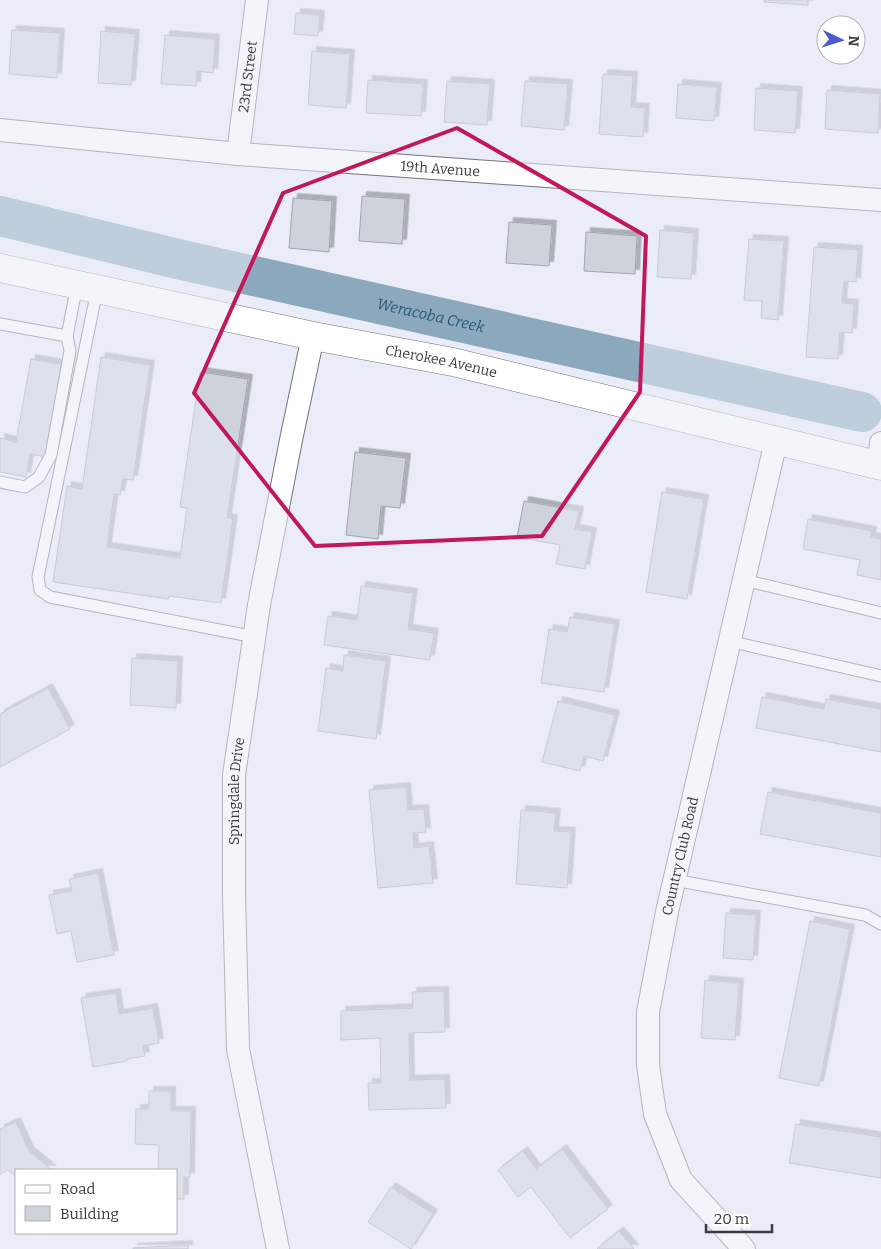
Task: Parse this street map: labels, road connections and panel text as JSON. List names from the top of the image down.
{
  "streets": {
    "street": [
      "23rd Street",
      "19th Avenue",
      "Cherokee Avenue",
      "Springdale Drive",
      "Country Club Road"
    ]
  },
  "crossings": [
    ["23rd Street", "19th Avenue"],
    ["Cherokee Avenue", "Springdale Drive"],
    ["Cherokee Avenue", "Country Club Road"]
  ],
  "water": ["Weracoba Creek"],
  "legend": ["Road", "Building"],
  "scale_bar": "20 m",
  "north": "right"
}
